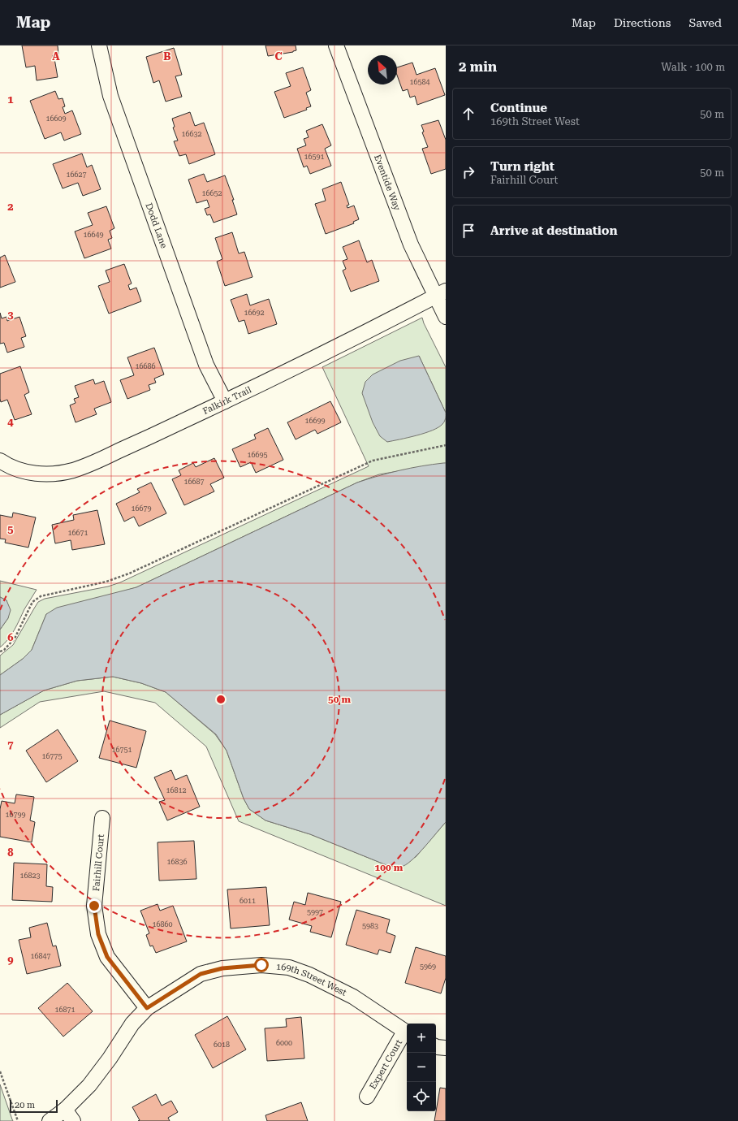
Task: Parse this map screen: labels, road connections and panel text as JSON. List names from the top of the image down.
{
  "streets": {
    "street": [
      "Eventide Way",
      "Dodd Lane",
      "Falkirk Trail",
      "Fairhill Court",
      "169th Street West",
      "Expert Court"
    ]
  },
  "crossings": [
    ["Eventide Way", "Falkirk Trail"],
    ["Dodd Lane", "Falkirk Trail"],
    ["Fairhill Court", "169th Street West"],
    ["169th Street West", "Expert Court"]
  ],
  "house_numbers": [
    "16584",
    "16609",
    "16632",
    "16591",
    "16627",
    "16652",
    "16649",
    "16692",
    "16686",
    "16699",
    "16695",
    "16687",
    "16679",
    "16671",
    "16751",
    "16775",
    "16812",
    "16799",
    "16836",
    "16823",
    "6011",
    "5997",
    "16860",
    "5983",
    "16847",
    "5969",
    "16871",
    "6000",
    "6018"
  ],
  "scale_bar": "20 m",
  "north": "top left",
  "page": {
    "header": "Map",
    "nav": ["Map", "Directions", "Saved"],
    "heading": ["2 min", "Walk · 100 m"],
    "list": [
      ["Continue", "169th Street West", "50 m"],
      ["Turn right", "Fairhill Court", "50 m"],
      "Arrive at destination"
    ],
    "map_buttons": ["+", "−"],
    "scale": "20 m"
  },
  "grid": {
    "columns": ["A", "B", "C"],
    "rows": [
      "1",
      "2",
      "3",
      "4",
      "5",
      "6",
      "7",
      "8",
      "9"
    ]
  },
  "rings": ["50 m", "100 m"]
}
